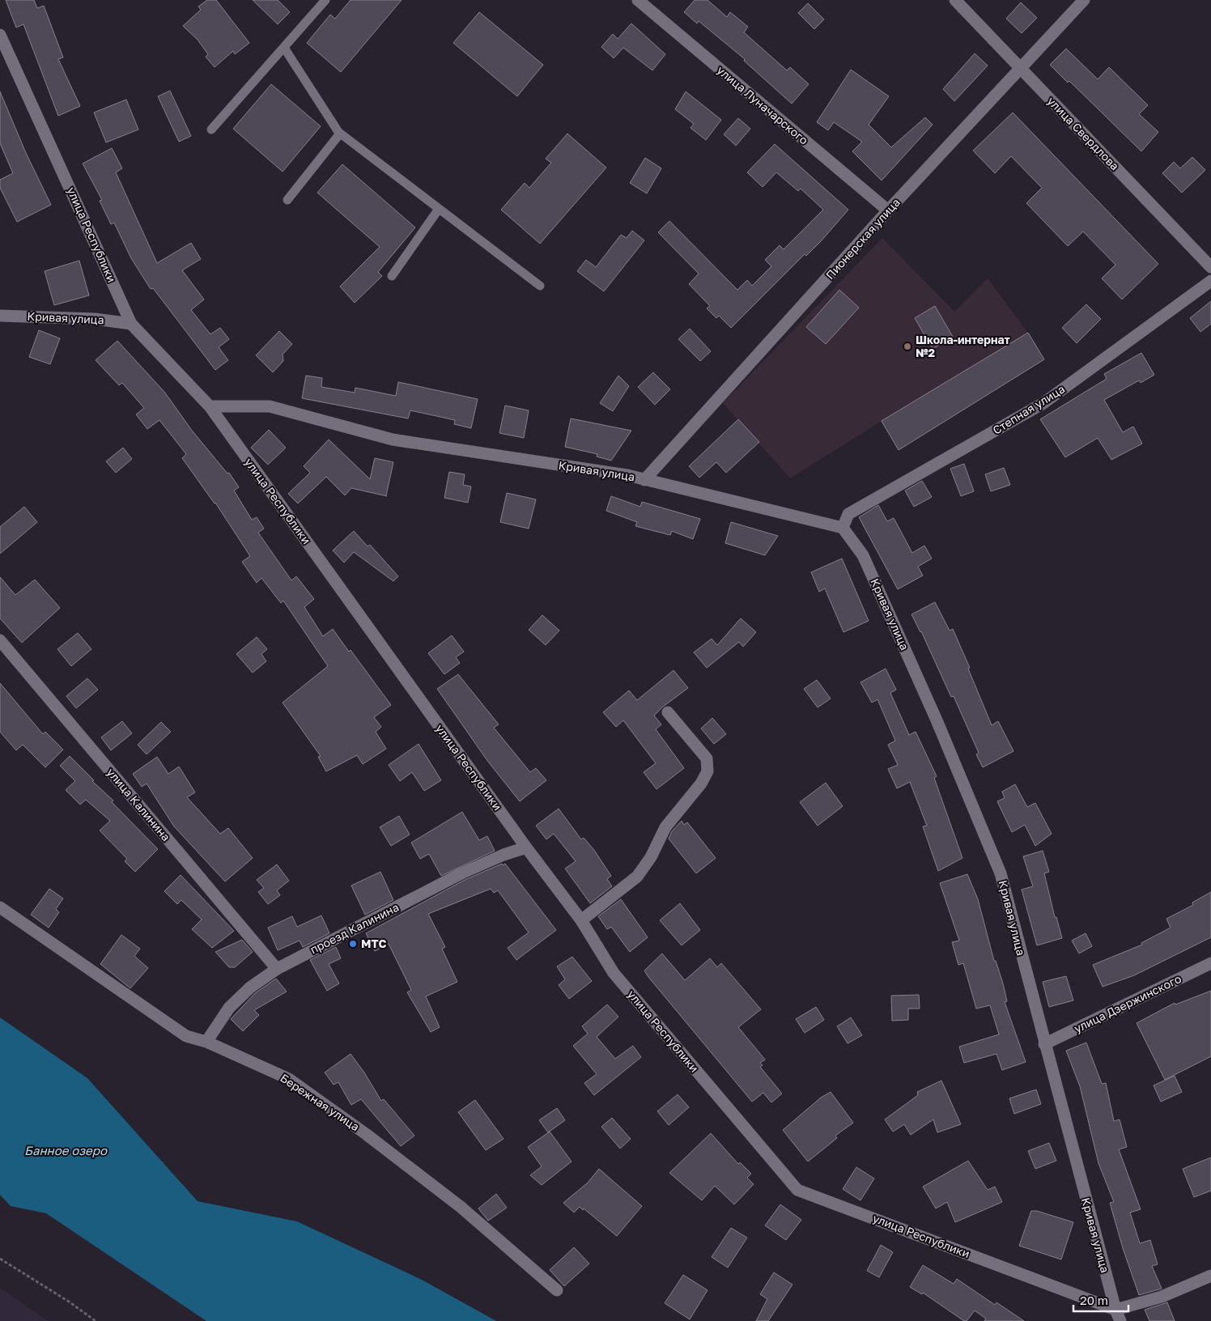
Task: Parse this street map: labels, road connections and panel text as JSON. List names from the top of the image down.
{
  "streets": {
    "street": [
      "улица Луначарского",
      "улица Свердлова",
      "улица Республики",
      "Пионерская улица",
      "Кривая улица",
      "Степная улица",
      "улица Калинина",
      "проезд Калинина",
      "улица Дзержинского",
      "Бережная улица"
    ]
  },
  "crossings": [
    ["улица Луначарского", "Пионерская улица"],
    ["улица Свердлова", "Пионерская улица"],
    ["улица Республики", "Кривая улица"],
    ["улица Республики", "проезд Калинина"],
    ["Пионерская улица", "Кривая улица"],
    ["Кривая улица", "Степная улица"],
    ["Кривая улица", "улица Дзержинского"],
    ["улица Калинина", "проезд Калинина"],
    ["проезд Калинина", "Бережная улица"]
  ],
  "water": ["Банное озеро"],
  "places": ["Школа-интернат №2", "МТС"],
  "scale_bar": "20 m"
}
